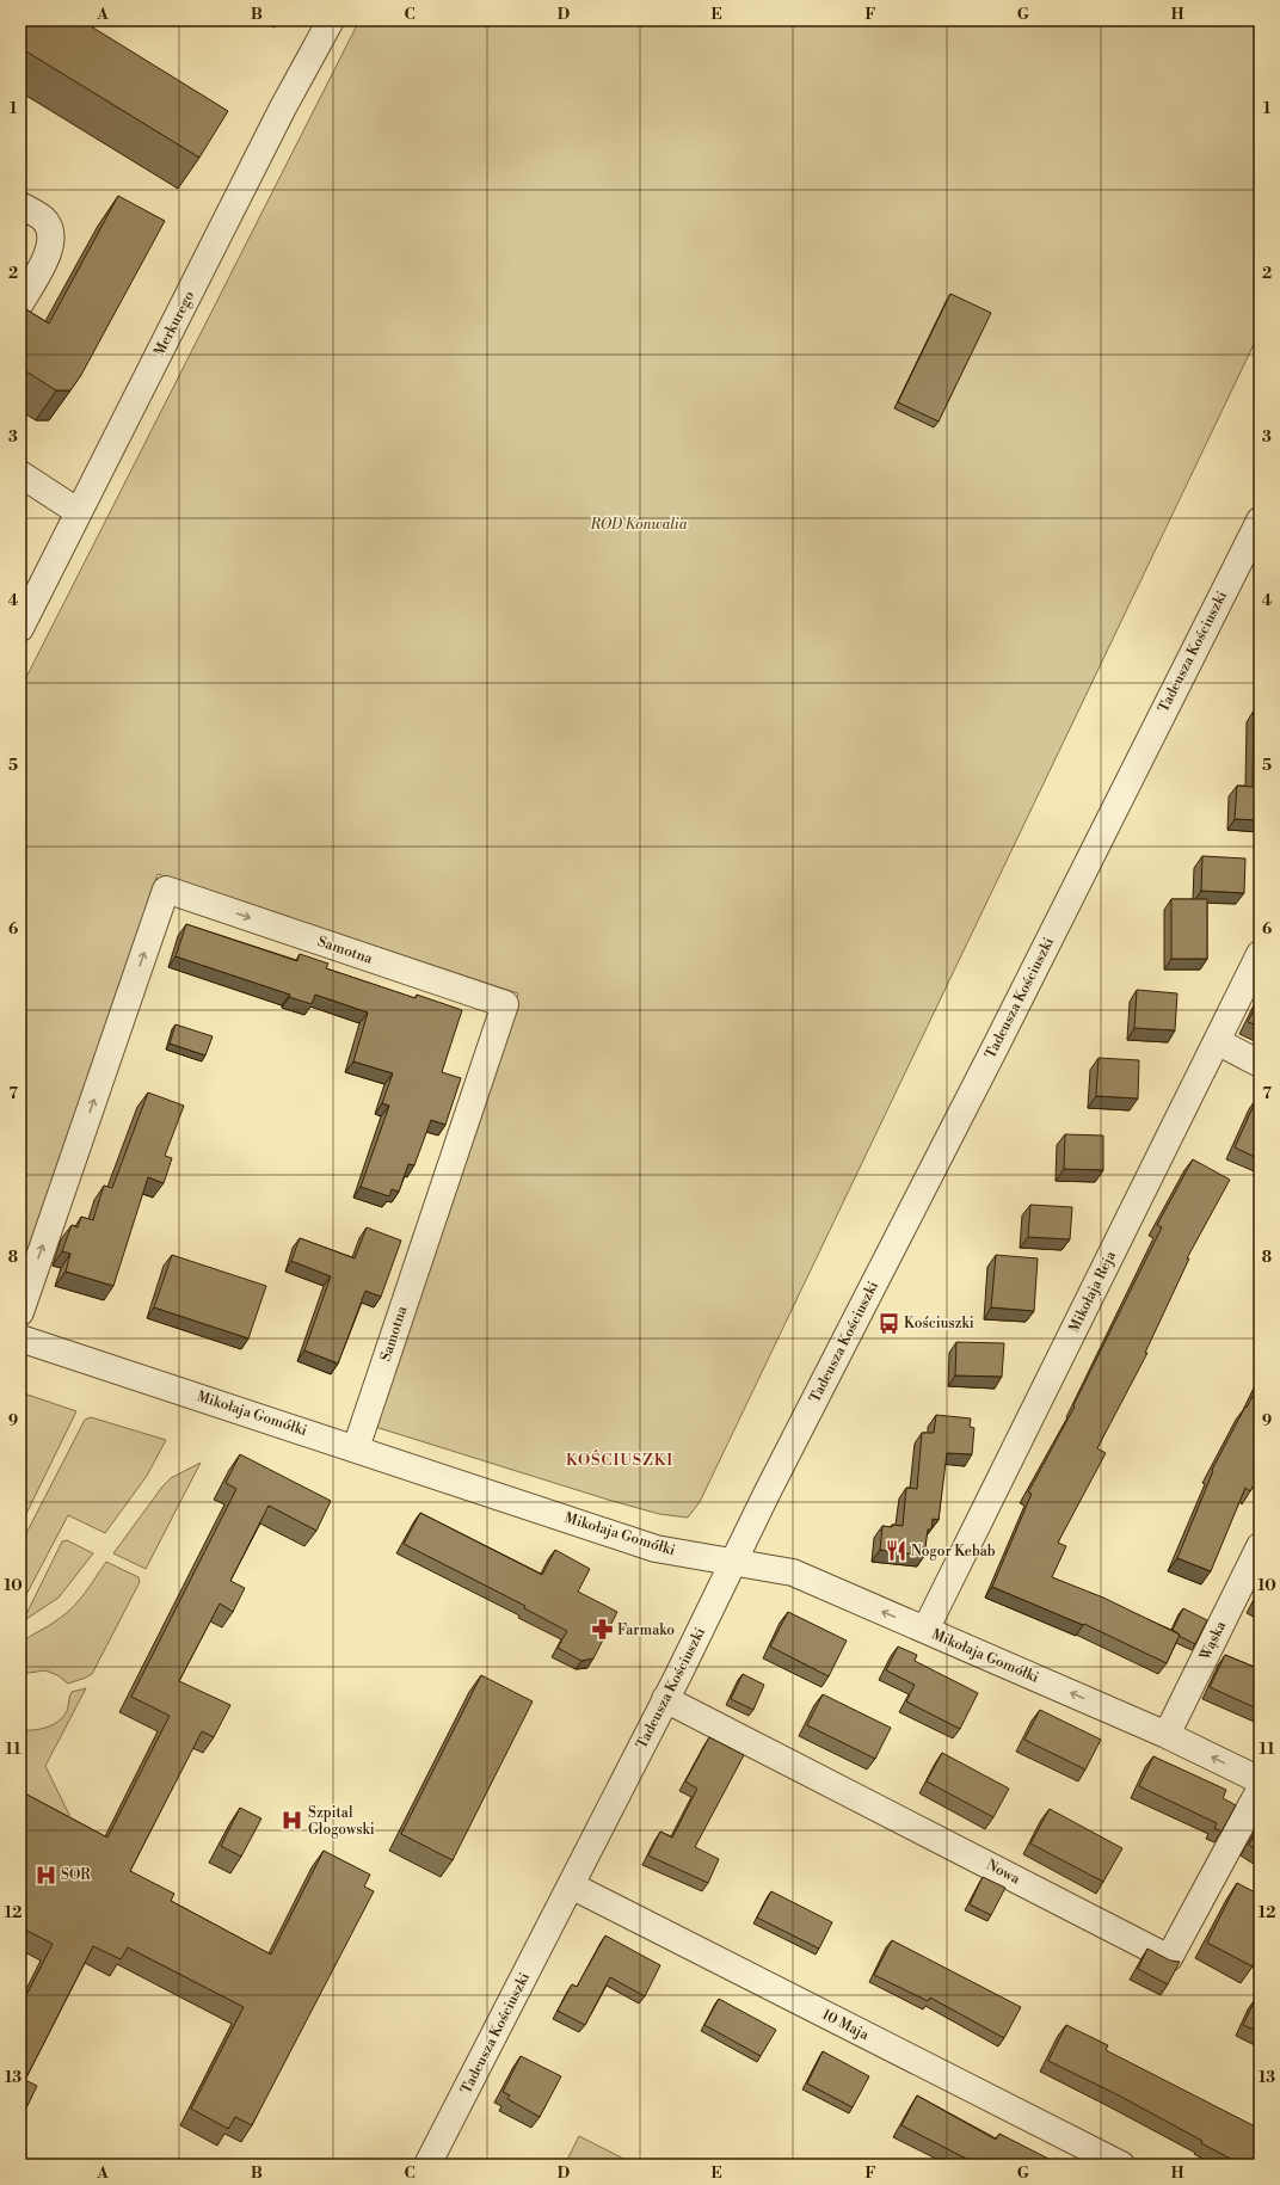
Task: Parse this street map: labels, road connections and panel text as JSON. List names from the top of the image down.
{
  "streets": {
    "street": [
      "Merkurego",
      "Tadeusza Kościuszki",
      "Samotna",
      "Mikołaja Reja",
      "Mikołaja Gomółki",
      "Wąska",
      "Nowa",
      "10 Maja"
    ]
  },
  "crossings": [
    ["Tadeusza Kościuszki", "Mikołaja Gomółki"],
    ["Tadeusza Kościuszki", "Nowa"],
    ["Tadeusza Kościuszki", "10 Maja"],
    ["Samotna", "Mikołaja Gomółki"],
    ["Mikołaja Reja", "Mikołaja Gomółki"],
    ["Mikołaja Gomółki", "Wąska"]
  ],
  "one_way": ["Mikołaja Gomółki"],
  "districts": ["KOŚCIUSZKI"],
  "parks": ["ROD Konwalia"],
  "places": {
    "bus stop": ["Kościuszki"],
    "restaurant": ["Nogor Kebab"],
    "pharmacy": ["Farmako"],
    "hospital": ["Szpital Głogowski", "SOR"]
  },
  "grid": {
    "columns": [
      "A",
      "B",
      "C",
      "D",
      "E",
      "F",
      "G",
      "H"
    ],
    "rows": [
      "1",
      "2",
      "3",
      "4",
      "5",
      "6",
      "7",
      "8",
      "9",
      "10",
      "11",
      "12",
      "13"
    ]
  }
}
